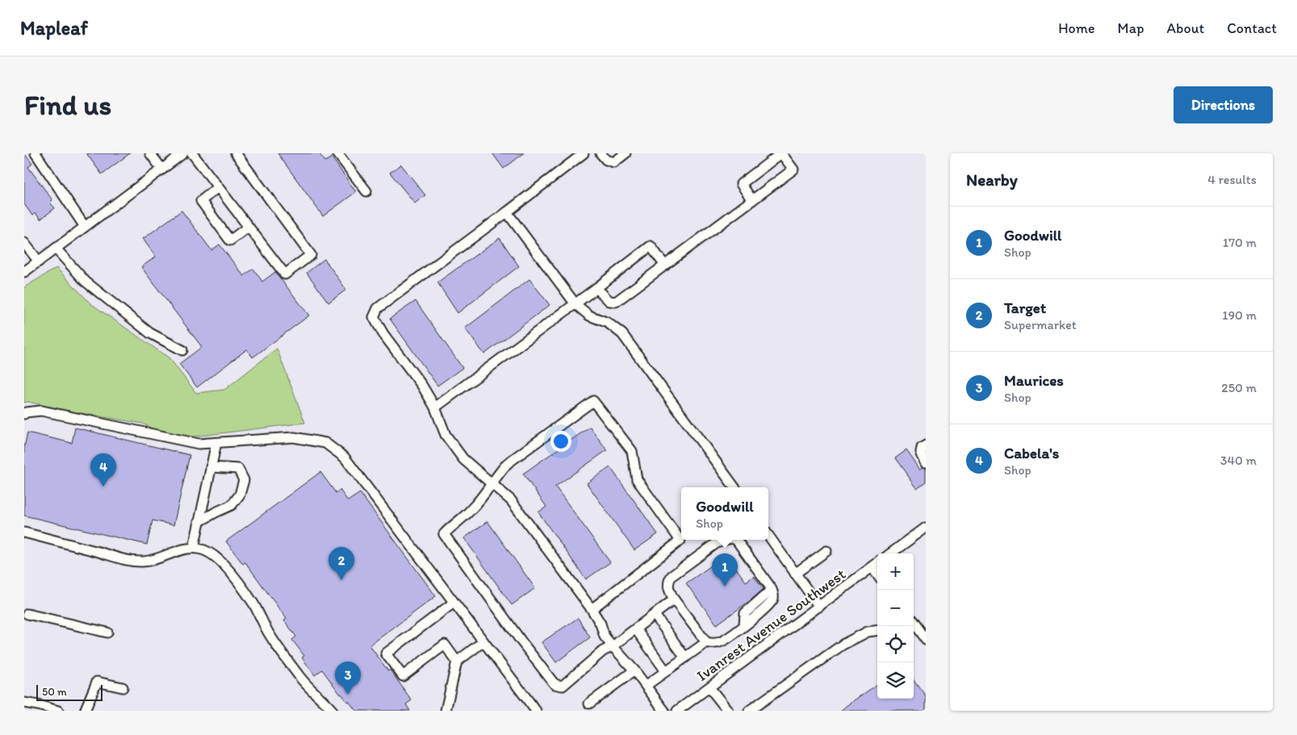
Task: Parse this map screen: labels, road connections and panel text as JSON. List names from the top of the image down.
{
  "streets": {
    "street": ["Ivanrest Avenue Southwest"]
  },
  "scale_bar": "50 m",
  "page": {
    "header": "Mapleaf",
    "nav": [
      "Home",
      "Map",
      "About",
      "Contact"
    ],
    "buttons": "Directions",
    "title": "Find us",
    "heading": ["Nearby", "4 results"],
    "list": [
      {
        "mark": "1",
        "name": "Goodwill",
        "note": "Shop",
        "value": "170 m"
      },
      {
        "mark": "2",
        "name": "Target",
        "note": "Supermarket",
        "value": "190 m"
      },
      {
        "mark": "3",
        "name": "Maurices",
        "note": "Shop",
        "value": "250 m"
      },
      {
        "mark": "4",
        "name": "Cabela's",
        "note": "Shop",
        "value": "340 m"
      }
    ],
    "pins": [
      "4",
      "2",
      "1",
      "3"
    ],
    "popup": ["Goodwill", "Shop"],
    "map_buttons": ["+", "−"],
    "scale": "50 m"
  }
}
